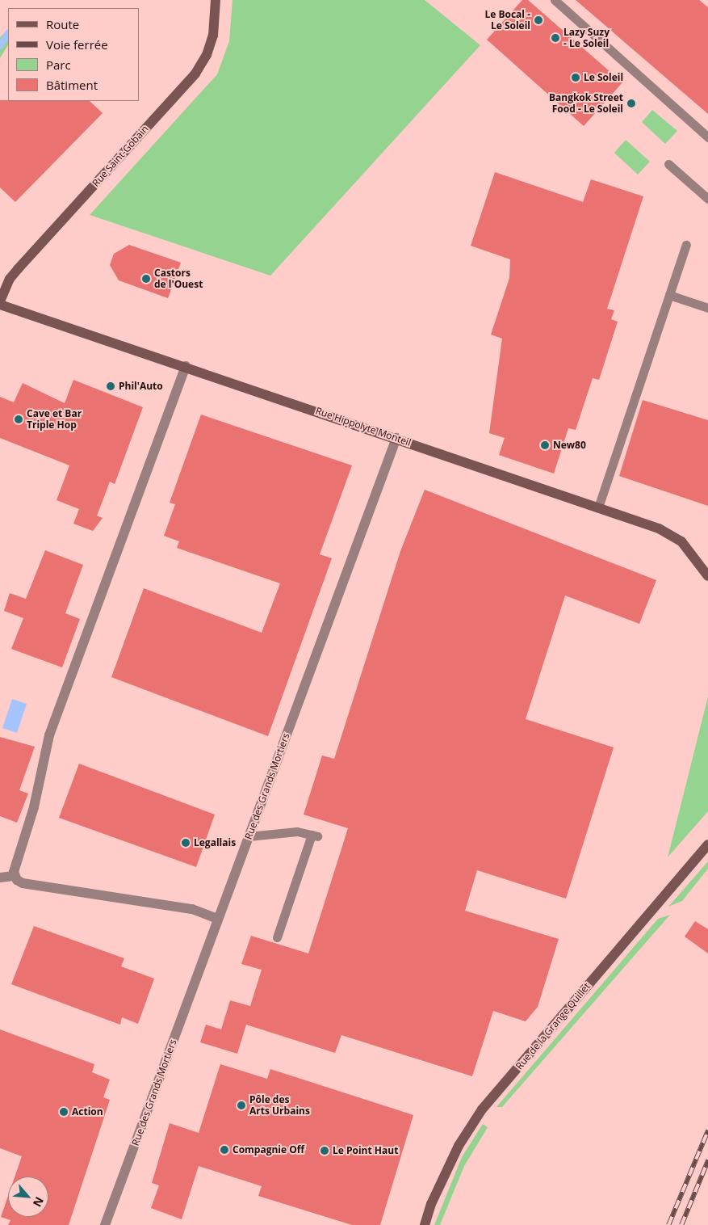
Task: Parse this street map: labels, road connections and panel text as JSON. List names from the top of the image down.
{
  "streets": {
    "street": [
      "Rue Saint-Gobain",
      "Rue Hippolyte Monteil",
      "Rue des Grands Mortiers",
      "Rue de la Grange Quillet"
    ]
  },
  "crossings": [
    ["Rue Saint-Gobain", "Rue Hippolyte Monteil"],
    ["Rue Hippolyte Monteil", "Rue des Grands Mortiers"]
  ],
  "places": [
    "Le Bocal - Le Soleil",
    "Lazy Suzy - Le Soleil",
    "Le Soleil",
    "Bangkok Street Food - Le Soleil",
    "Castors de l'Ouest",
    "Phil'Auto",
    "Cave et Bar Triple Hop",
    "New80",
    "Legallais",
    "Pôle des Arts Urbains",
    "Action",
    "Compagnie Off",
    "Le Point Haut"
  ],
  "legend": [
    "Route",
    "Voie ferrée",
    "Parc",
    "Bâtiment"
  ],
  "north": "bottom right"
}
